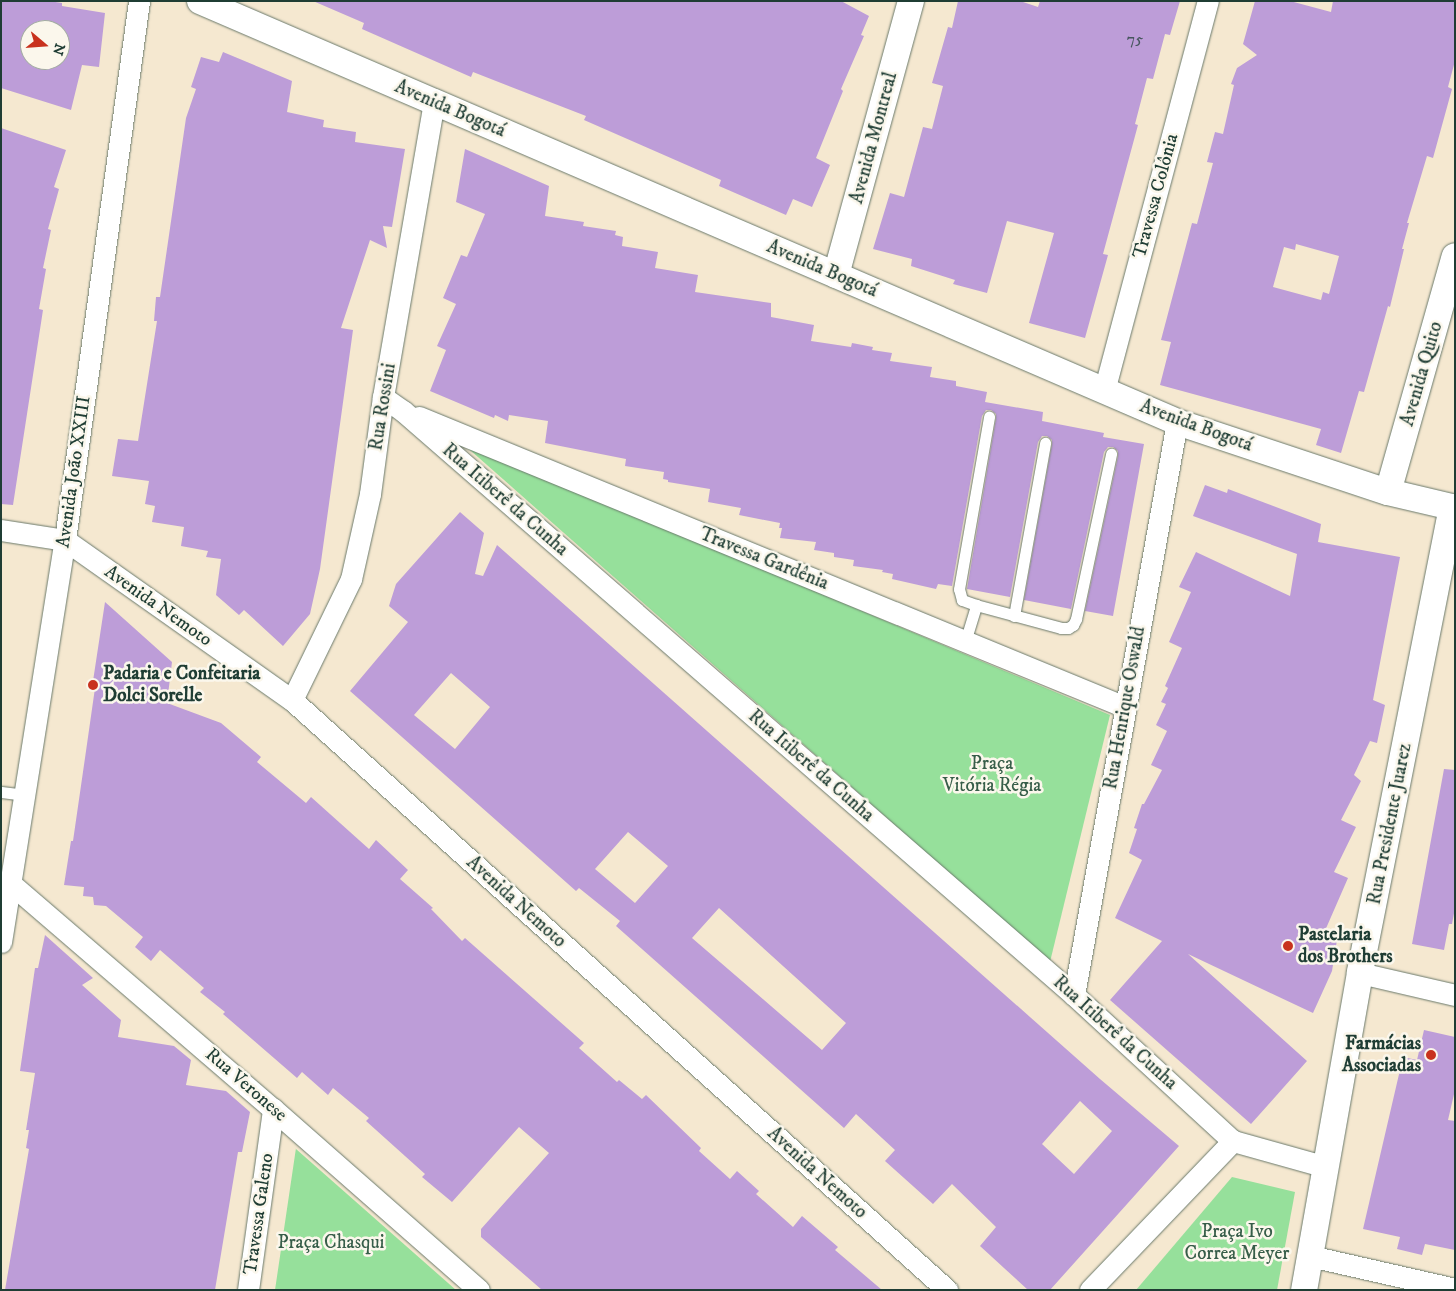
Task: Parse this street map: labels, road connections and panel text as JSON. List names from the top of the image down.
{
  "streets": {
    "street": [
      "Avenida Bogotá",
      "Avenida Montreal",
      "Travessa Colônia",
      "Avenida Quito",
      "Rua Rossini",
      "Avenida João XXIII",
      "Rua Itiberê da Cunha",
      "Travessa Gardênia",
      "Avenida Nemoto",
      "Rua Henrique Oswald",
      "Rua Presidente Juarez",
      "Rua Veronese",
      "Travessa Galeno"
    ]
  },
  "crossings": [
    ["Avenida Bogotá", "Avenida Montreal"],
    ["Avenida Bogotá", "Travessa Colônia"],
    ["Avenida Bogotá", "Avenida Quito"],
    ["Avenida Bogotá", "Rua Rossini"],
    ["Avenida Bogotá", "Rua Henrique Oswald"],
    ["Avenida Bogotá", "Rua Presidente Juarez"],
    ["Rua Rossini", "Rua Itiberê da Cunha"],
    ["Rua Rossini", "Avenida Nemoto"],
    ["Avenida João XXIII", "Avenida Nemoto"],
    ["Avenida João XXIII", "Rua Veronese"],
    ["Rua Itiberê da Cunha", "Travessa Gardênia"],
    ["Rua Itiberê da Cunha", "Rua Henrique Oswald"],
    ["Travessa Gardênia", "Rua Henrique Oswald"],
    ["Rua Veronese", "Travessa Galeno"]
  ],
  "parks": ["Praça Vitória Régia", "Praça Ivo Correa Meyer", "Praça Chasqui"],
  "places": ["Padaria e Confeitaria Dolci Sorelle", "Pastelaria dos Brothers", "Farmácias Associadas"],
  "house_numbers": ["75"],
  "north": "right"
}
